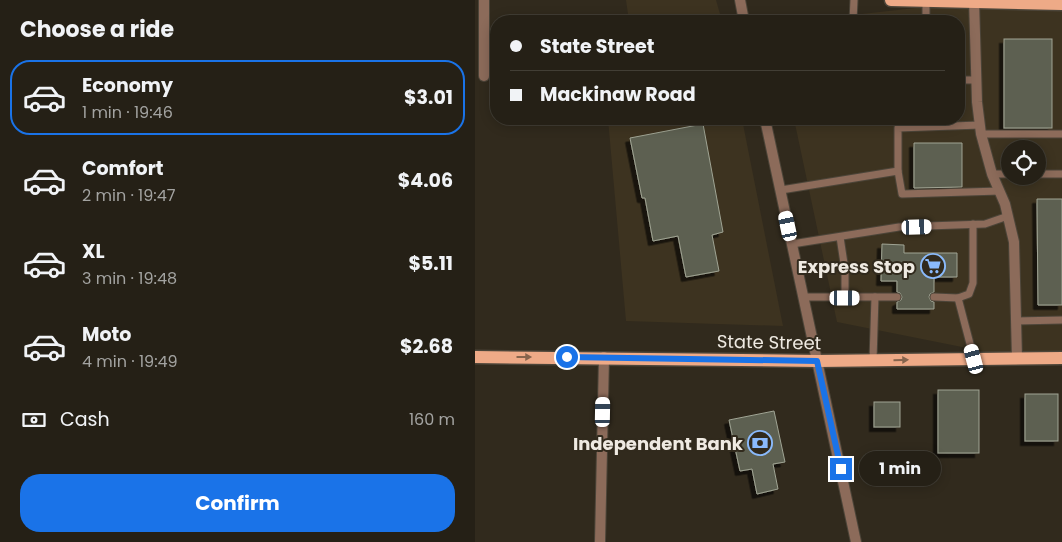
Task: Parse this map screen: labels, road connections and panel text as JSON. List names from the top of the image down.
{
  "streets": {
    "main road": ["State Street"]
  },
  "one_way": ["State Street"],
  "places": {
    "supermarket": ["Express Stop"],
    "bank": ["Independent Bank"]
  },
  "page": {
    "heading": "Choose a ride",
    "banner": ["State Street", "Mackinaw Road"],
    "list": [
      {
        "name": "Economy",
        "note": "1 min · 19:46",
        "value": "$3.01"
      },
      {
        "name": "Comfort",
        "note": "2 min · 19:47",
        "value": "$4.06"
      },
      {
        "name": "XL",
        "note": "3 min · 19:48",
        "value": "$5.11"
      },
      {
        "name": "Moto",
        "note": "4 min · 19:49",
        "value": "$2.68"
      }
    ],
    "pay": ["Cash", "160 m"],
    "bubble": "1 min",
    "buttons": "Confirm"
  }
}
